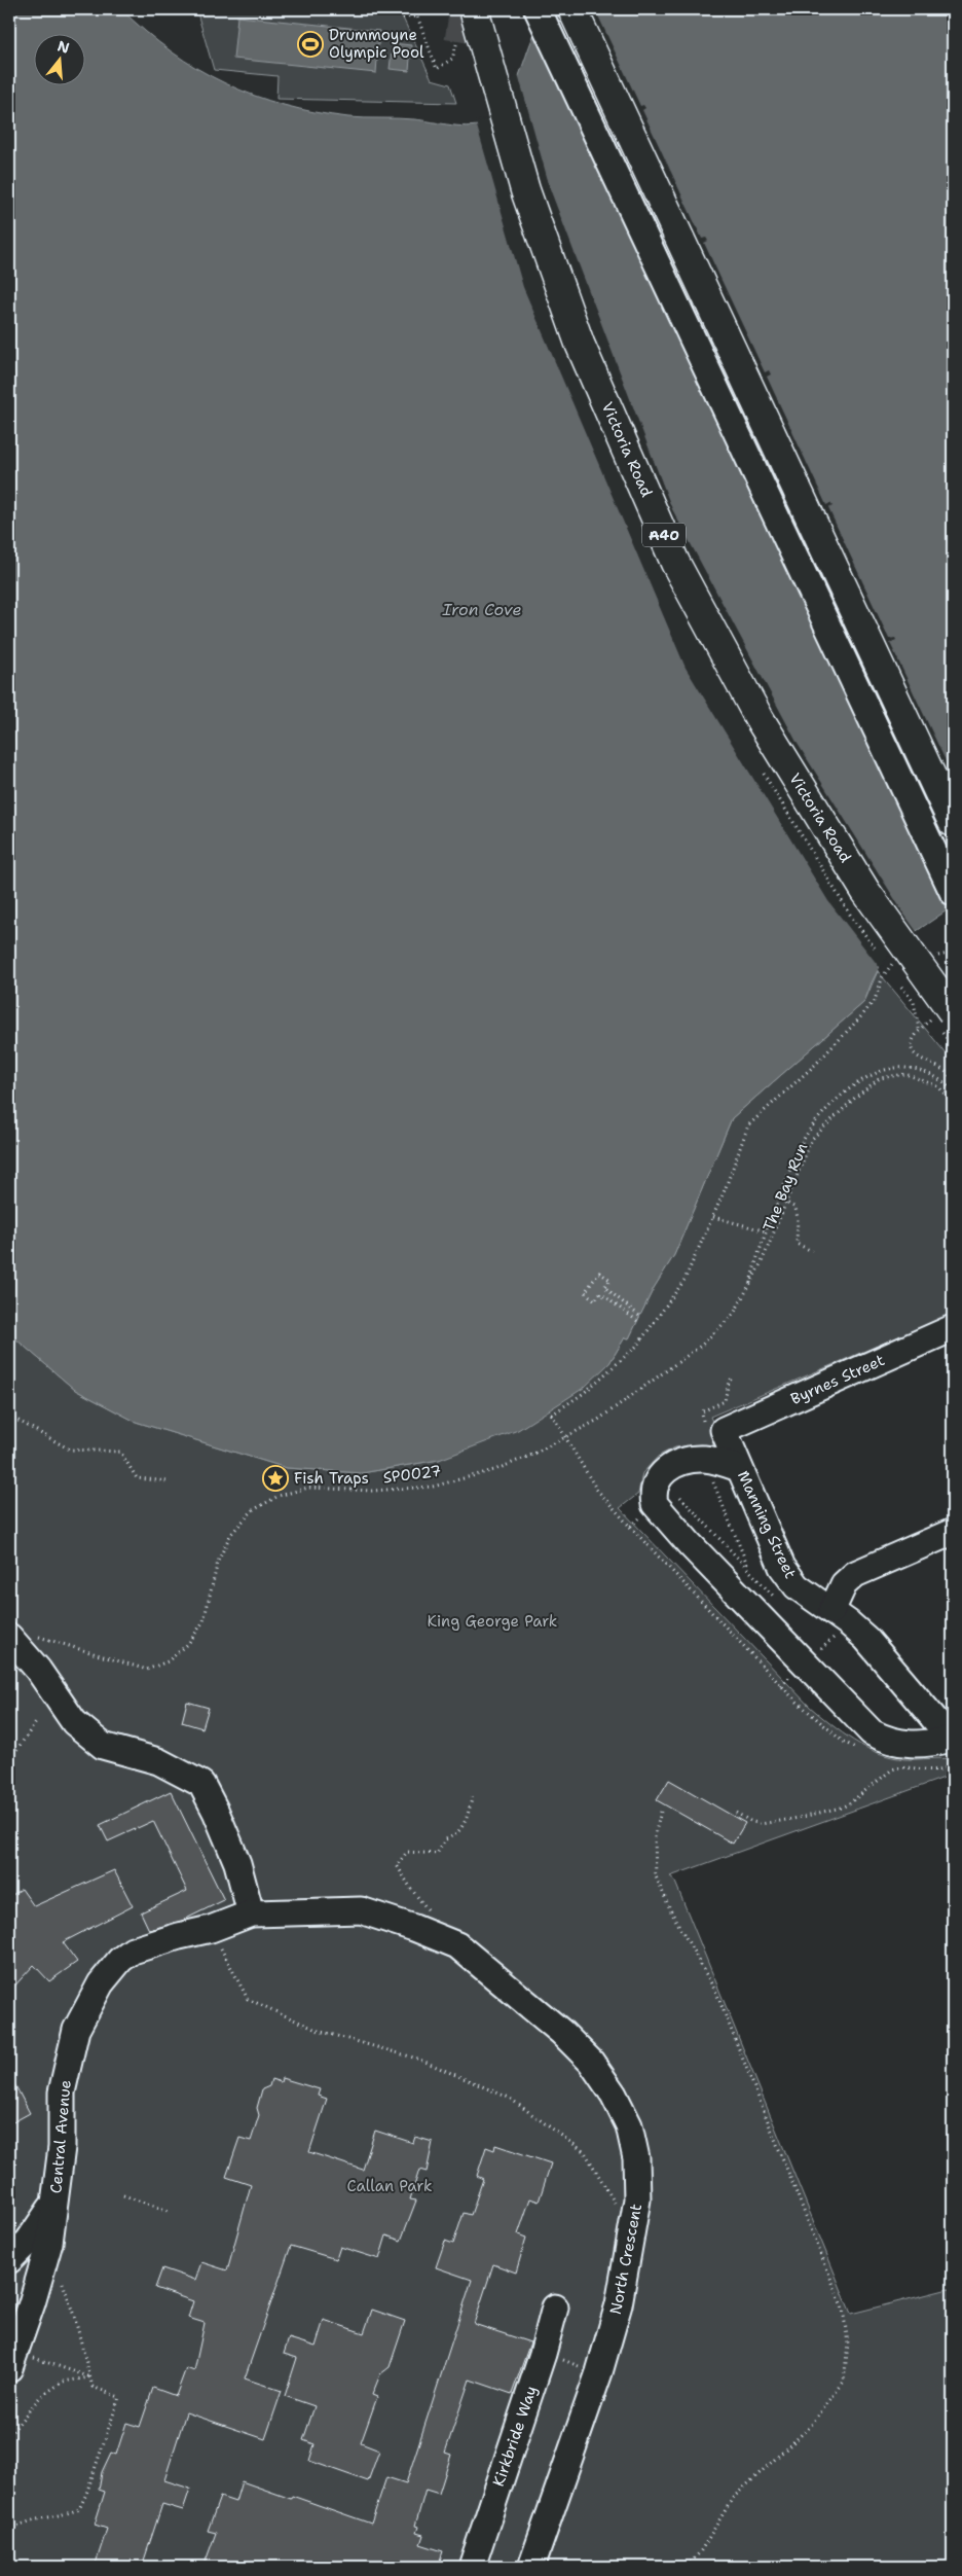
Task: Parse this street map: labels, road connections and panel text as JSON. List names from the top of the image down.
{
  "streets": {
    "highway": ["Victoria Road", "A40"],
    "street": [
      "Byrnes Street",
      "Manning Street",
      "Central Avenue",
      "North Crescent",
      "Kirkbride Way"
    ],
    "path": ["The Bay Run", "SP0027"]
  },
  "crossings": [
    ["The Bay Run", "SP0027"],
    ["Byrnes Street", "Manning Street"],
    ["Central Avenue", "North Crescent"]
  ],
  "water": ["Iron Cove"],
  "parks": ["King George Park", "Callan Park"],
  "places": {
    "sports": ["Drummoyne Olympic Pool"],
    "place": ["Fish Traps"]
  },
  "north": "top"
}
